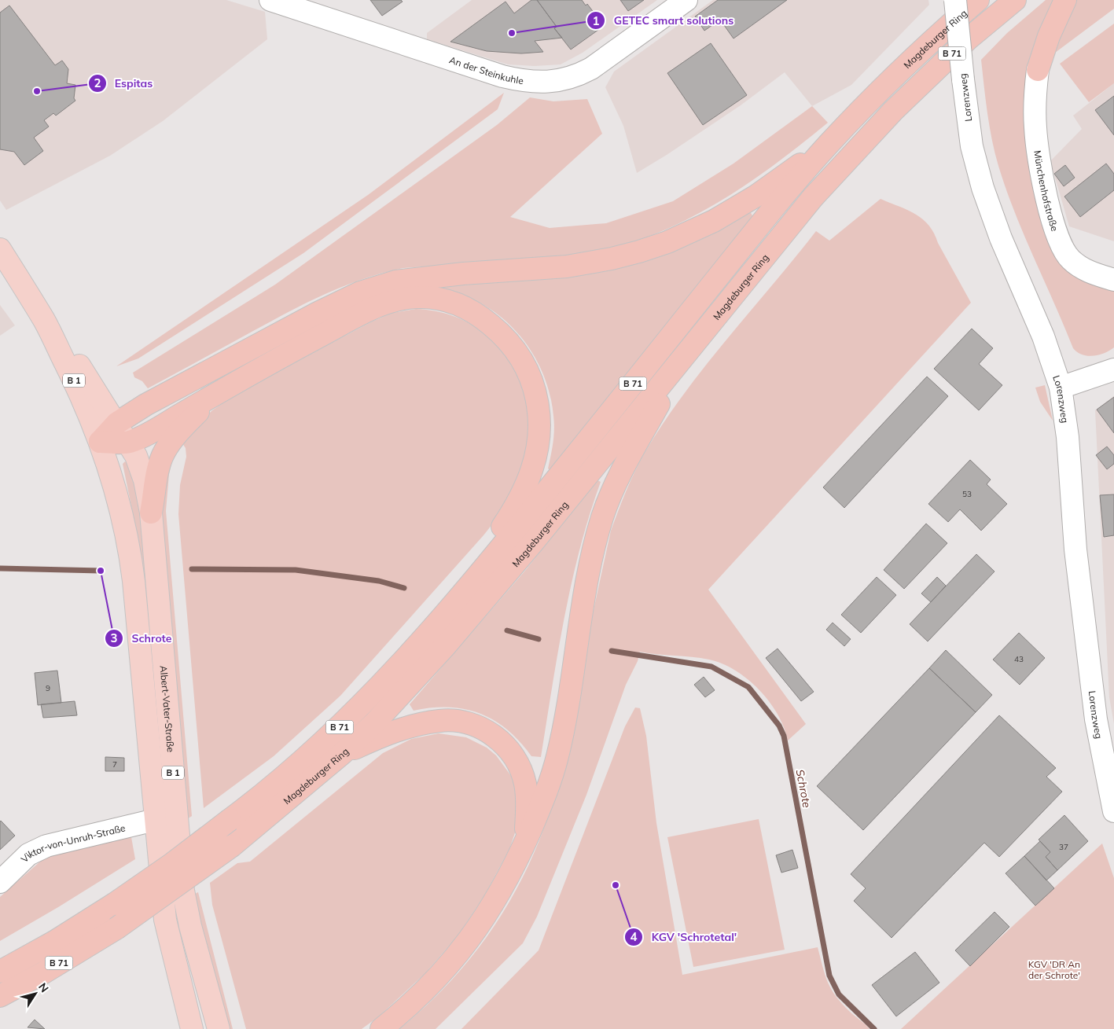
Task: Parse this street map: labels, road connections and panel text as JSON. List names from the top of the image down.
{
  "streets": {
    "highway": ["Magdeburger Ring", "B 71"],
    "main road": ["B 1", "Albert-Vater-Straße"],
    "street": [
      "An der Steinkuhle",
      "Lorenzweg",
      "Münchenhofstraße",
      "Viktor-von-Unruh-Straße"
    ]
  },
  "crossings": [
    ["Albert-Vater-Straße", "Viktor-von-Unruh-Straße"]
  ],
  "water": ["Schrote"],
  "parks": ["KGV 'DR An der Schrote'"],
  "places": [
    "GETEC smart solutions",
    "Espitas",
    "Schrote",
    "KGV 'Schrotetal'"
  ],
  "house_numbers": [
    "53",
    "43",
    "9",
    "7",
    "37"
  ],
  "north": "top right"
}
